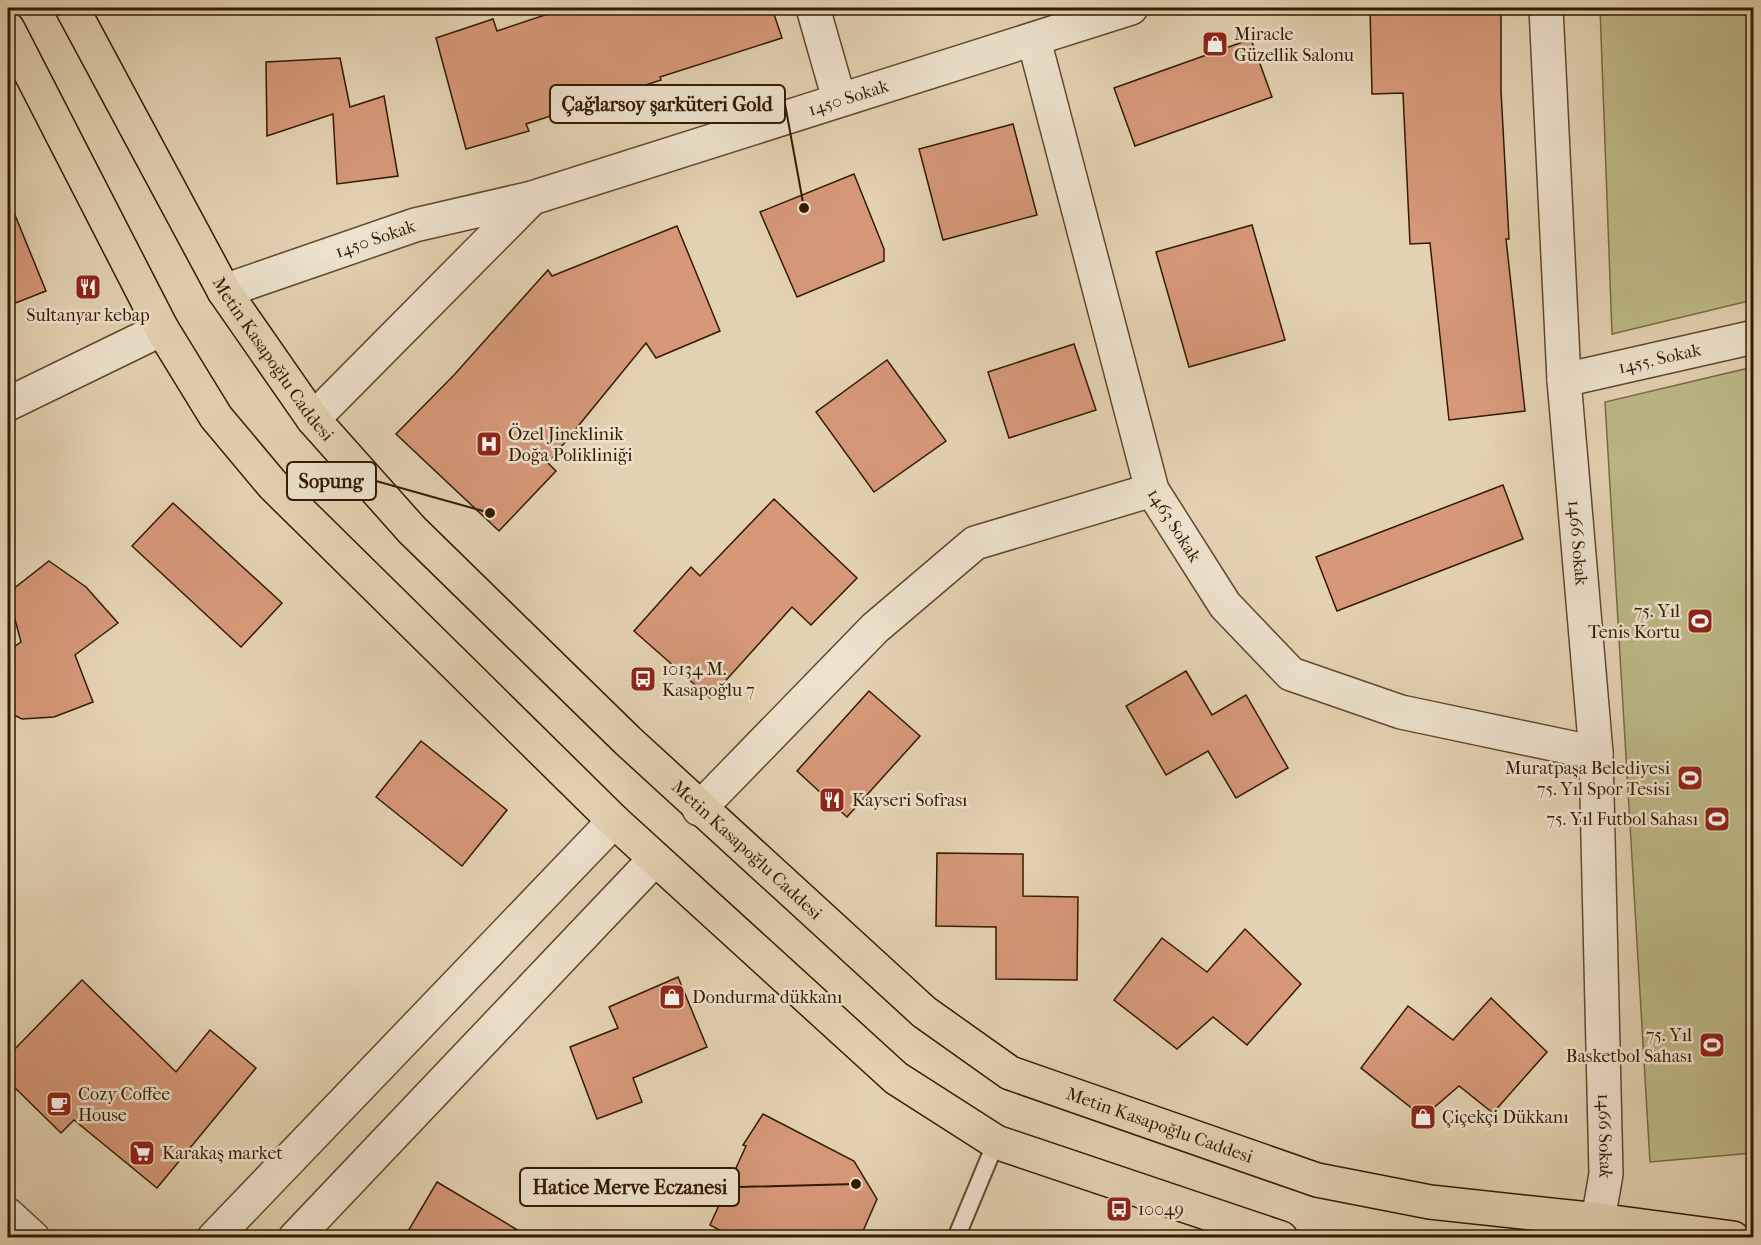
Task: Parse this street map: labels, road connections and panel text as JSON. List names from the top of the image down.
{
  "streets": {
    "main road": ["Metin Kasapoğlu Caddesi"],
    "street": [
      "1450 Sokak",
      "1455. Sokak",
      "1463 Sokak",
      "1466 Sokak"
    ]
  },
  "crossings": [
    ["1450 Sokak", "Metin Kasapoğlu Caddesi"],
    ["1450 Sokak", "1463 Sokak"],
    ["Metin Kasapoğlu Caddesi", "1466 Sokak"],
    ["1455. Sokak", "1466 Sokak"],
    ["1463 Sokak", "1466 Sokak"]
  ],
  "places": {
    "shop": ["Miracle Güzellik Salonu", "Dondurma dükkanı", "Çiçekçi Dükkanı"],
    "other": ["Çağlarsoy şarküteri Gold", "Sopung", "Hatice Merve Eczanesi"],
    "restaurant": ["Sultanyar kebap", "Kayseri Sofrası"],
    "hospital": ["Özel Jineklinik Doğa Polikliniği"],
    "sports": [
      "75. Yıl Tenis Kortu",
      "Muratpaşa Belediyesi 75. Yıl Spor Tesisi",
      "75. Yıl Futbol Sahası",
      "75. Yıl Basketbol Sahası"
    ],
    "bus stop": ["10134 M. Kasapoğlu 7", "10049"],
    "cafe": ["Cozy Coffee House"],
    "supermarket": ["Karakaş market"]
  }
}
